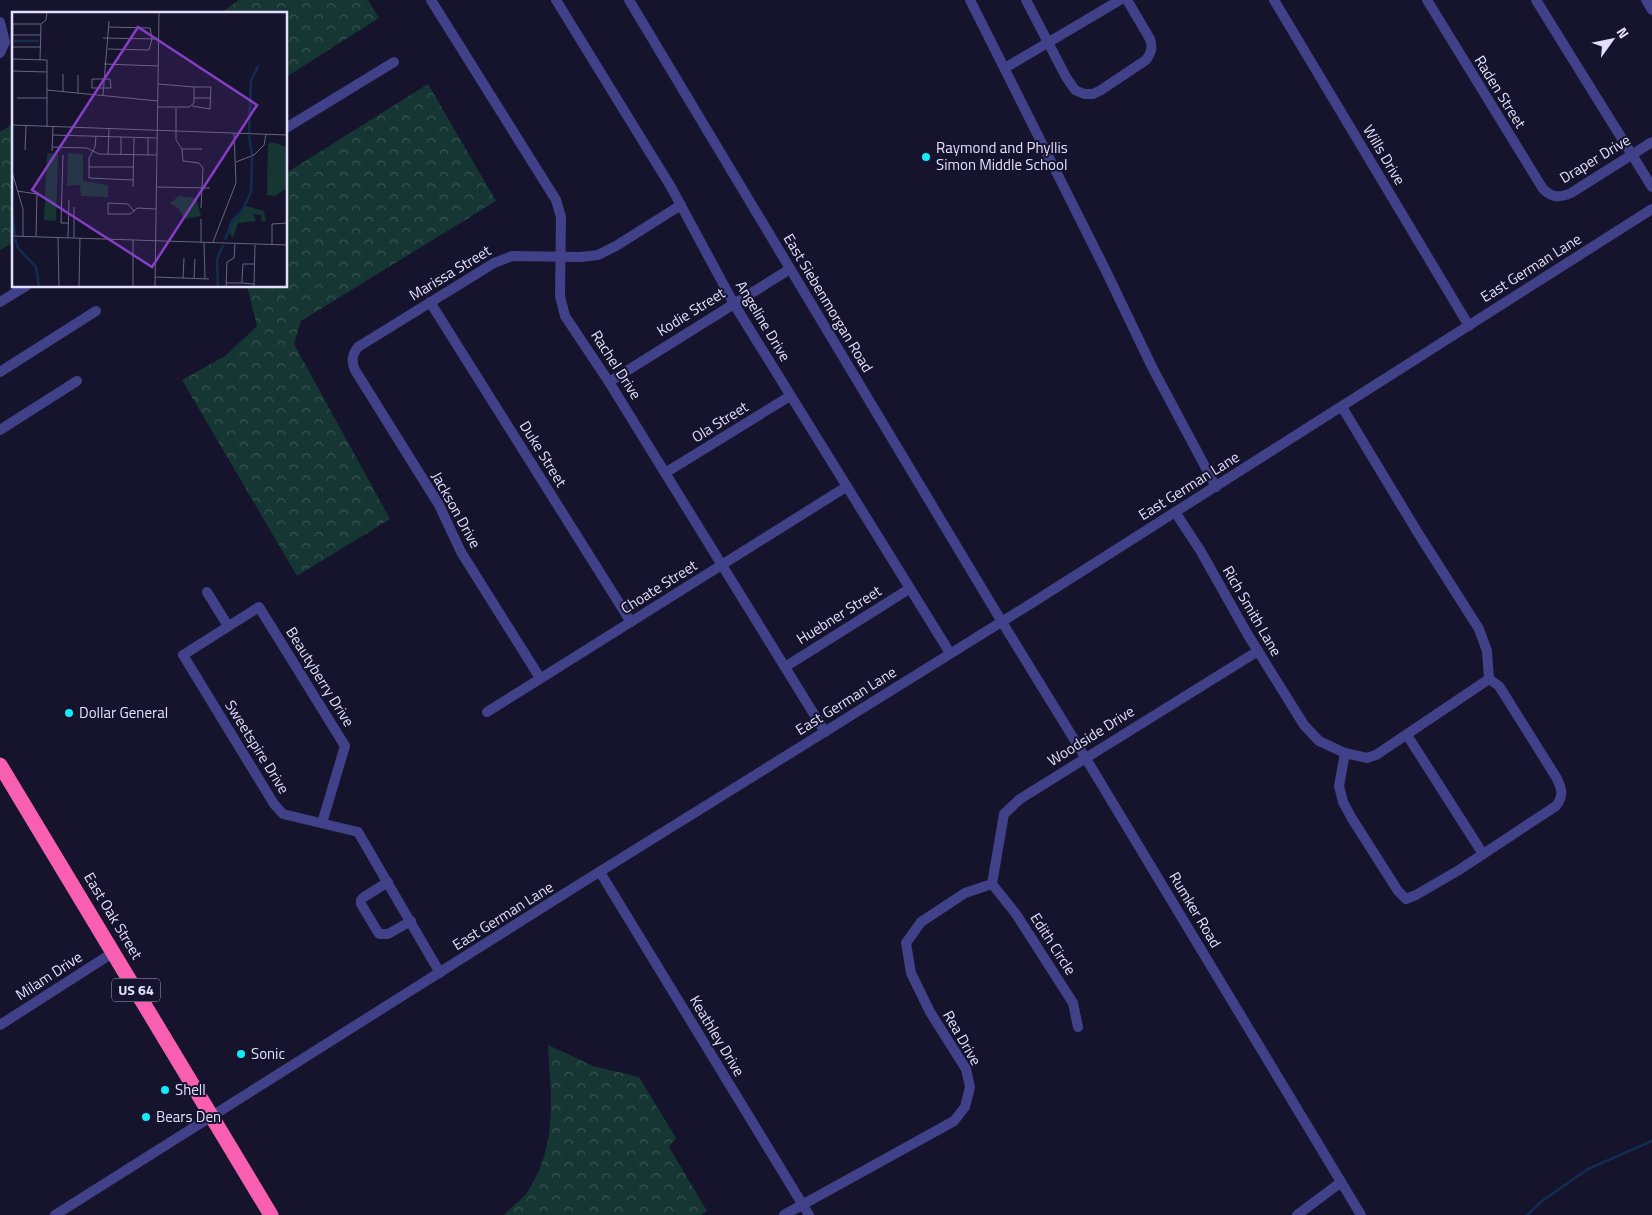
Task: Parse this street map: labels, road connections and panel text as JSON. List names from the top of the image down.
{
  "streets": {
    "highway": ["East Oak Street", "US 64"],
    "street": [
      "Raden Street",
      "Wills Drive",
      "Draper Drive",
      "East German Lane",
      "Marissa Street",
      "East Siebenmorgan Road",
      "Kodie Street",
      "Angeline Drive",
      "Rachel Drive",
      "Ola Street",
      "Duke Street",
      "Jackson Drive",
      "Choate Street",
      "Rich Smith Lane",
      "Huebner Street",
      "Beautyberry Drive",
      "Woodside Drive",
      "Sweetspire Drive",
      "Rumker Road",
      "Edith Circle",
      "Milam Drive",
      "Keathley Drive",
      "Rea Drive"
    ]
  },
  "crossings": [
    ["Raden Street", "Draper Drive"],
    ["Wills Drive", "East German Lane"],
    ["East German Lane", "East Siebenmorgan Road"],
    ["East German Lane", "Angeline Drive"],
    ["East German Lane", "Rachel Drive"],
    ["East German Lane", "Rich Smith Lane"],
    ["East German Lane", "Rumker Road"],
    ["East German Lane", "East Oak Street"],
    ["East German Lane", "Keathley Drive"],
    ["Marissa Street", "Angeline Drive"],
    ["Marissa Street", "Rachel Drive"],
    ["Marissa Street", "Duke Street"],
    ["Marissa Street", "Jackson Drive"],
    ["East Siebenmorgan Road", "Kodie Street"],
    ["East Siebenmorgan Road", "Rumker Road"],
    ["Kodie Street", "Angeline Drive"],
    ["Kodie Street", "Rachel Drive"],
    ["Angeline Drive", "Ola Street"],
    ["Angeline Drive", "Choate Street"],
    ["Angeline Drive", "Huebner Street"],
    ["Rachel Drive", "Ola Street"],
    ["Rachel Drive", "Choate Street"],
    ["Rachel Drive", "Huebner Street"],
    ["Duke Street", "Choate Street"],
    ["Jackson Drive", "Choate Street"],
    ["Rich Smith Lane", "Woodside Drive"],
    ["Beautyberry Drive", "Sweetspire Drive"],
    ["Woodside Drive", "Rumker Road"],
    ["Woodside Drive", "Edith Circle"],
    ["Woodside Drive", "Rea Drive"],
    ["East Oak Street", "Milam Drive"],
    ["Edith Circle", "Rea Drive"],
    ["Keathley Drive", "Rea Drive"]
  ],
  "places": [
    "Raymond and Phyllis Simon Middle School",
    "Dollar General",
    "Sonic",
    "Shell",
    "Bears Den"
  ],
  "north": "top right"
}
